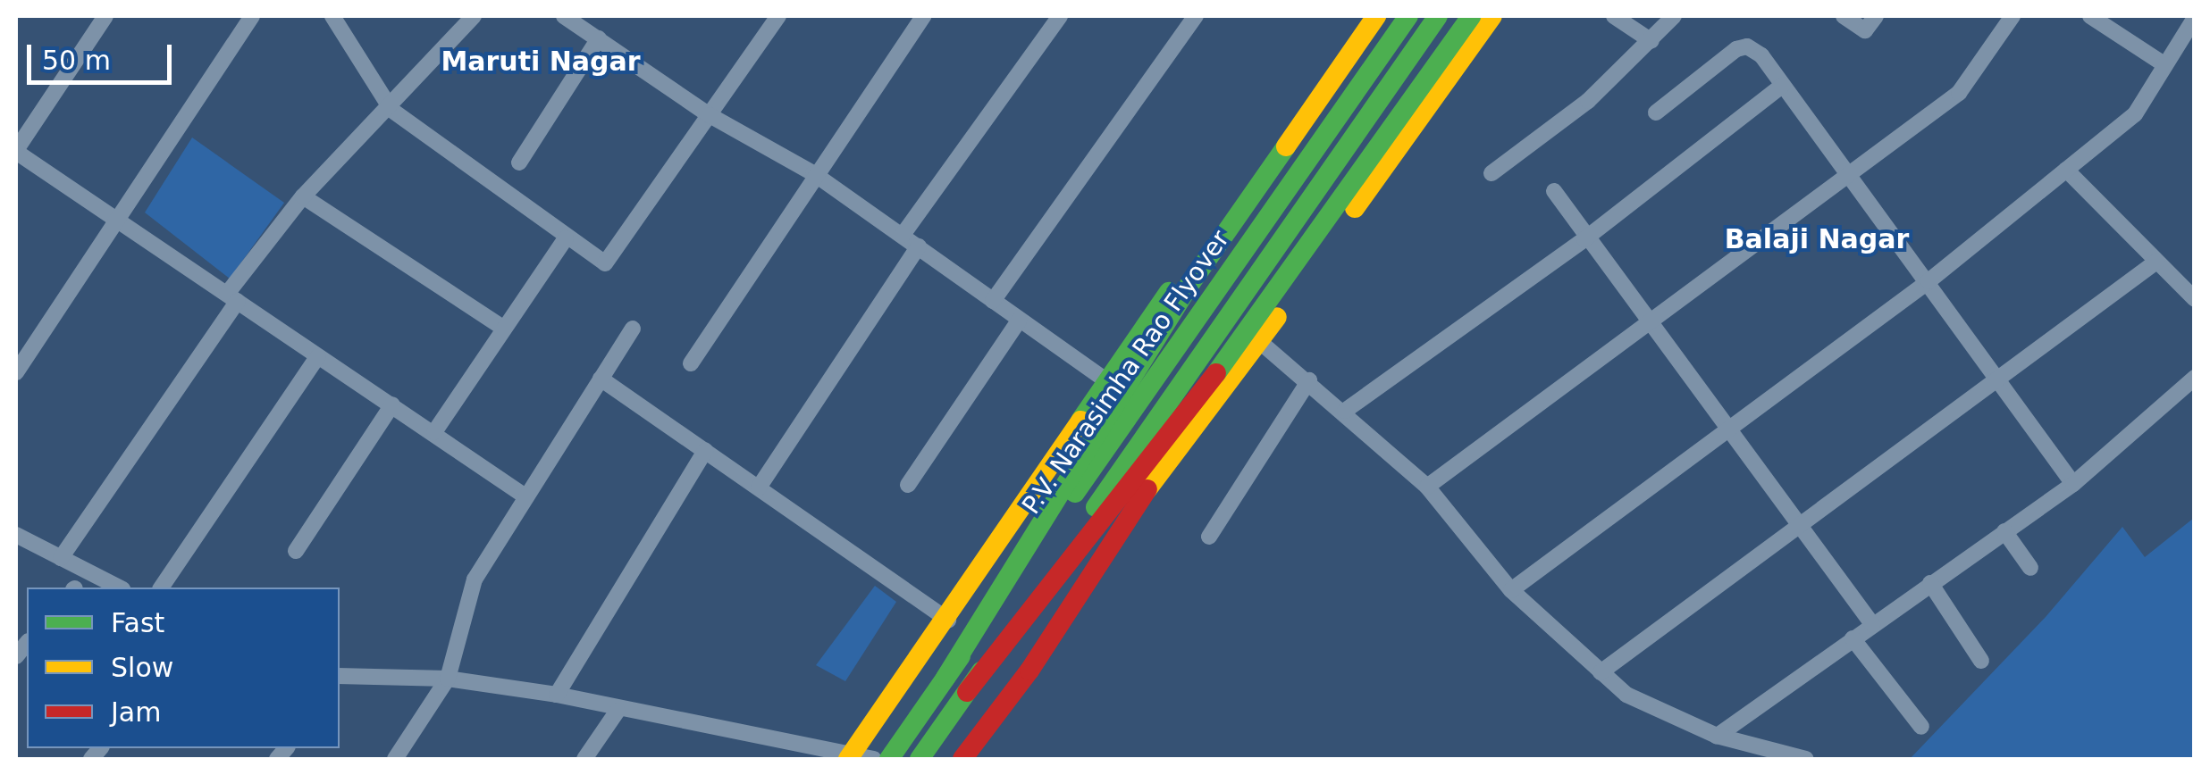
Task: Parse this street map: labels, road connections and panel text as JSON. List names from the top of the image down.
{
  "streets": {
    "main road": ["P.V. Narasimha Rao Flyover"]
  },
  "districts": ["Maruti Nagar", "Balaji Nagar"],
  "legend": ["Fast", "Slow", "Jam"],
  "scale_bar": "50 m"
}
